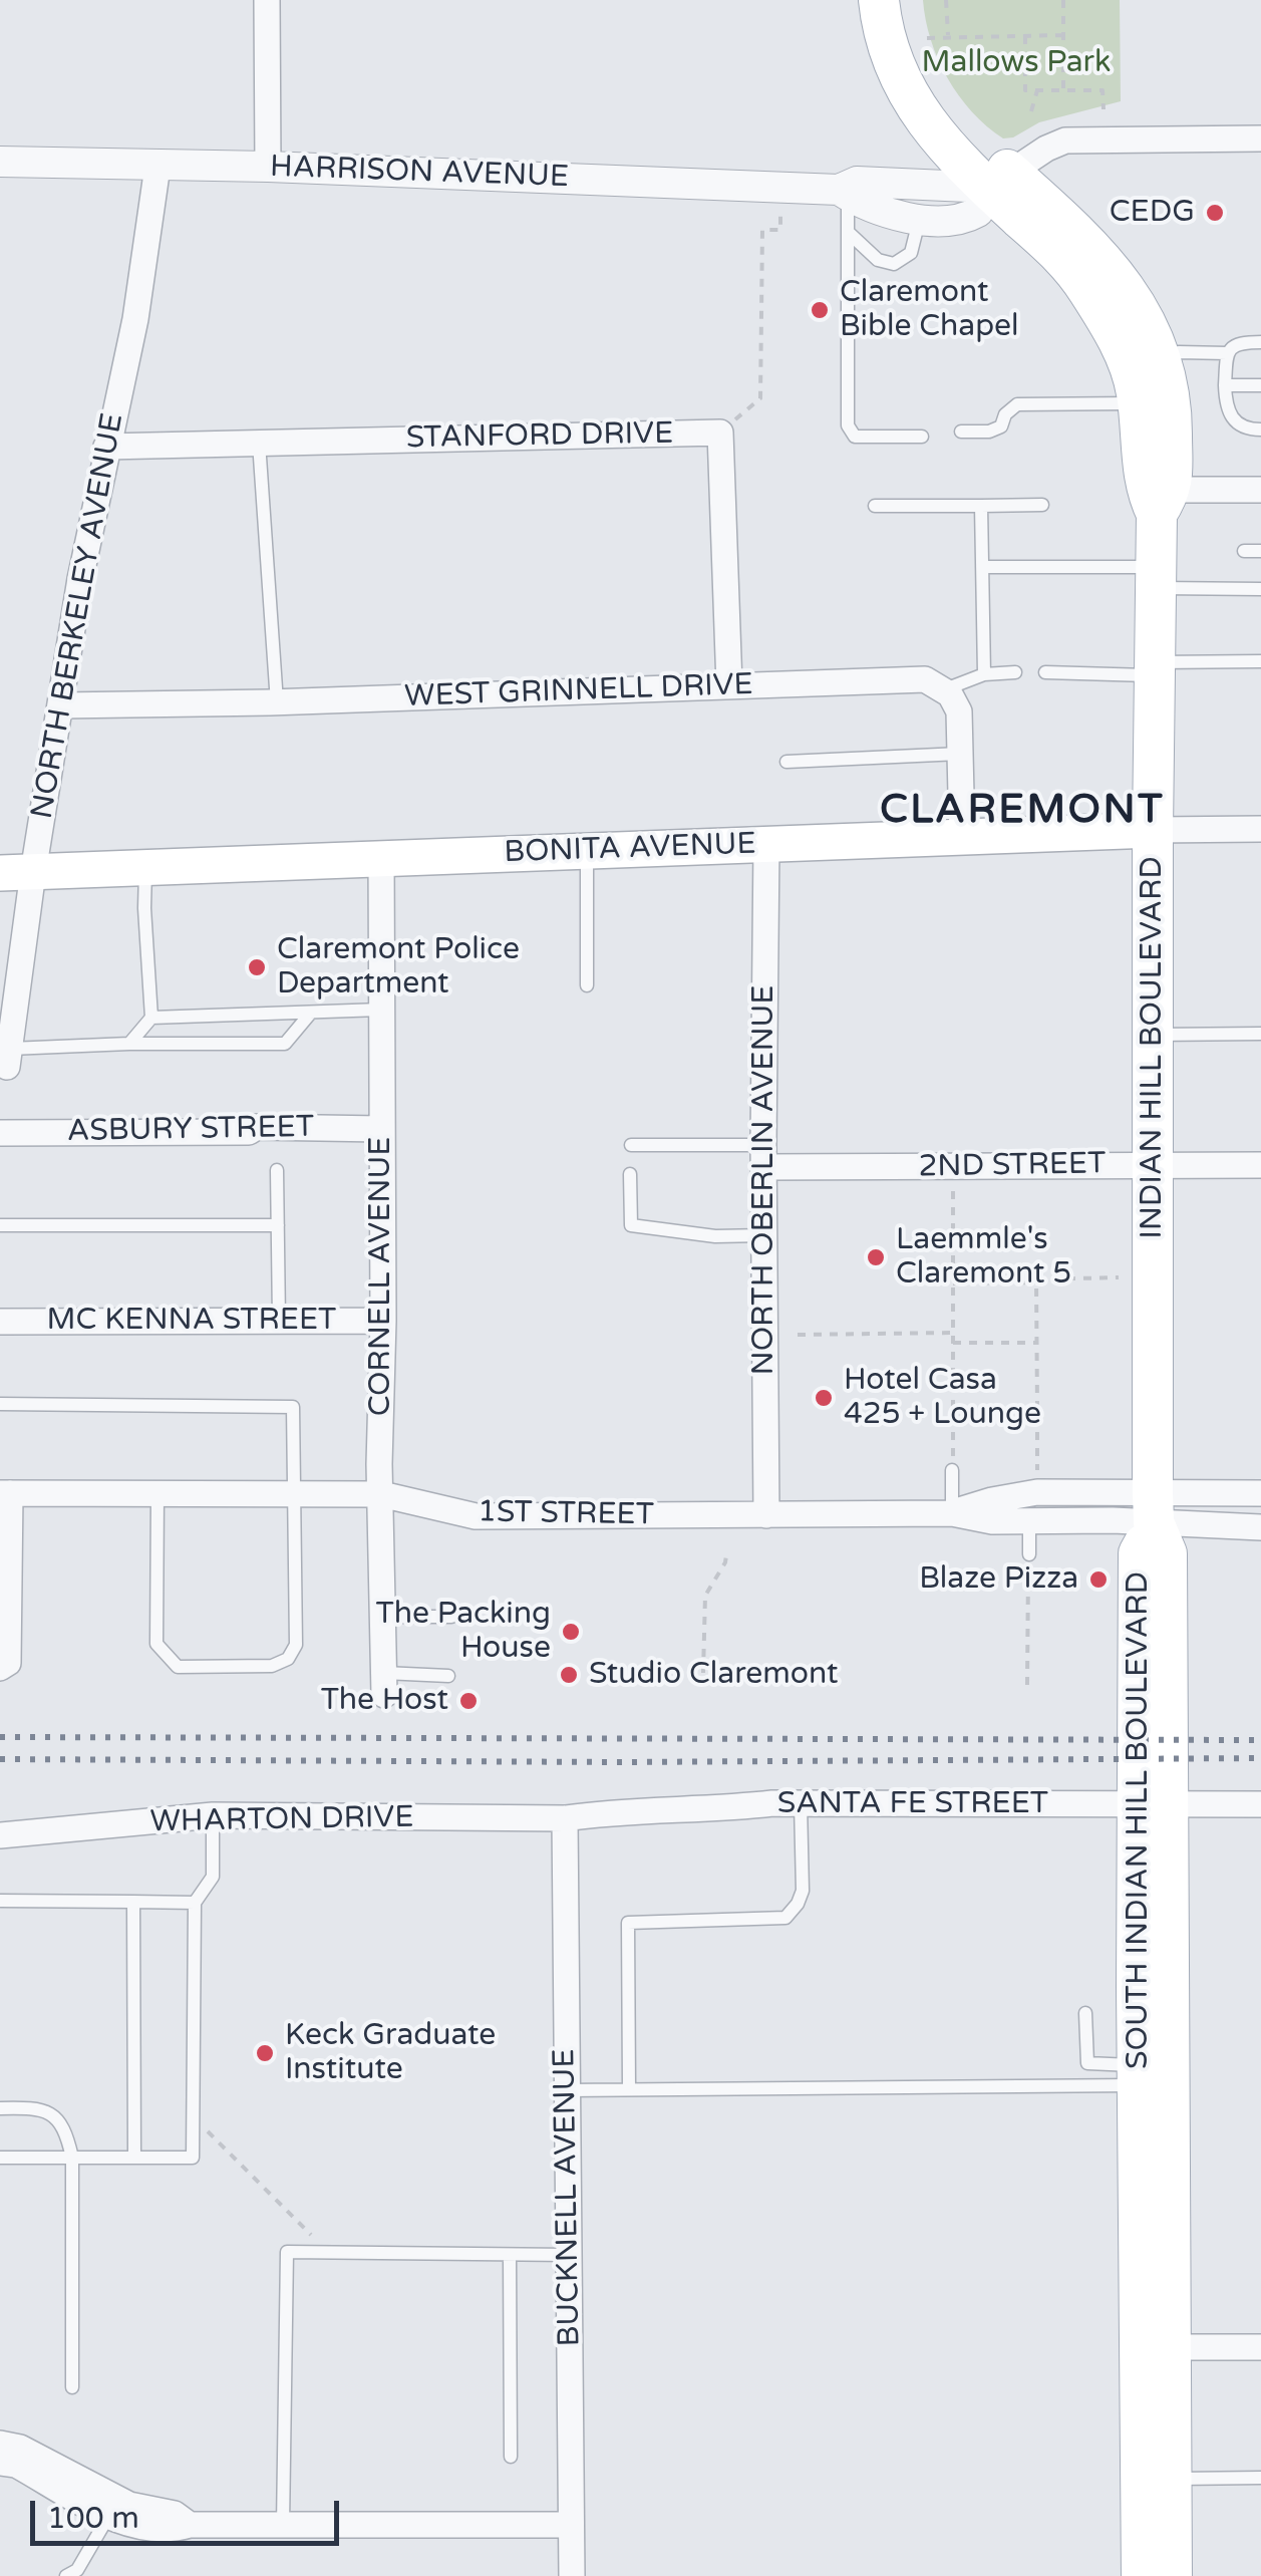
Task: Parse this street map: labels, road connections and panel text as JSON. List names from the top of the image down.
{
  "streets": {
    "main road": ["BONITA AVENUE", "INDIAN HILL BOULEVARD", "SOUTH INDIAN HILL BOULEVARD"],
    "street": [
      "HARRISON AVENUE",
      "STANFORD DRIVE",
      "NORTH BERKELEY AVENUE",
      "WEST GRINNELL DRIVE",
      "ASBURY STREET",
      "2ND STREET",
      "NORTH OBERLIN AVENUE",
      "CORNELL AVENUE",
      "MC KENNA STREET",
      "1ST STREET",
      "SANTA FE STREET",
      "WHARTON DRIVE",
      "BUCKNELL AVENUE"
    ]
  },
  "crossings": [
    ["HARRISON AVENUE", "NORTH BERKELEY AVENUE"],
    ["HARRISON AVENUE", "INDIAN HILL BOULEVARD"],
    ["STANFORD DRIVE", "NORTH BERKELEY AVENUE"],
    ["NORTH BERKELEY AVENUE", "WEST GRINNELL DRIVE"],
    ["NORTH BERKELEY AVENUE", "BONITA AVENUE"],
    ["BONITA AVENUE", "INDIAN HILL BOULEVARD"],
    ["BONITA AVENUE", "NORTH OBERLIN AVENUE"],
    ["BONITA AVENUE", "CORNELL AVENUE"],
    ["INDIAN HILL BOULEVARD", "2ND STREET"],
    ["INDIAN HILL BOULEVARD", "1ST STREET"],
    ["INDIAN HILL BOULEVARD", "SOUTH INDIAN HILL BOULEVARD"],
    ["ASBURY STREET", "CORNELL AVENUE"],
    ["2ND STREET", "NORTH OBERLIN AVENUE"],
    ["NORTH OBERLIN AVENUE", "1ST STREET"],
    ["CORNELL AVENUE", "MC KENNA STREET"],
    ["CORNELL AVENUE", "1ST STREET"],
    ["1ST STREET", "SOUTH INDIAN HILL BOULEVARD"],
    ["SANTA FE STREET", "WHARTON DRIVE"],
    ["SANTA FE STREET", "SOUTH INDIAN HILL BOULEVARD"],
    ["SANTA FE STREET", "BUCKNELL AVENUE"],
    ["WHARTON DRIVE", "BUCKNELL AVENUE"]
  ],
  "districts": ["CLAREMONT"],
  "parks": ["Mallows Park"],
  "places": [
    "CEDG",
    "Claremont Bible Chapel",
    "Claremont Police Department",
    "Laemmle's Claremont 5",
    "Hotel Casa 425 + Lounge",
    "Blaze Pizza",
    "The Packing House",
    "Studio Claremont",
    "The Host",
    "Keck Graduate Institute"
  ],
  "scale_bar": "100 m"
}
